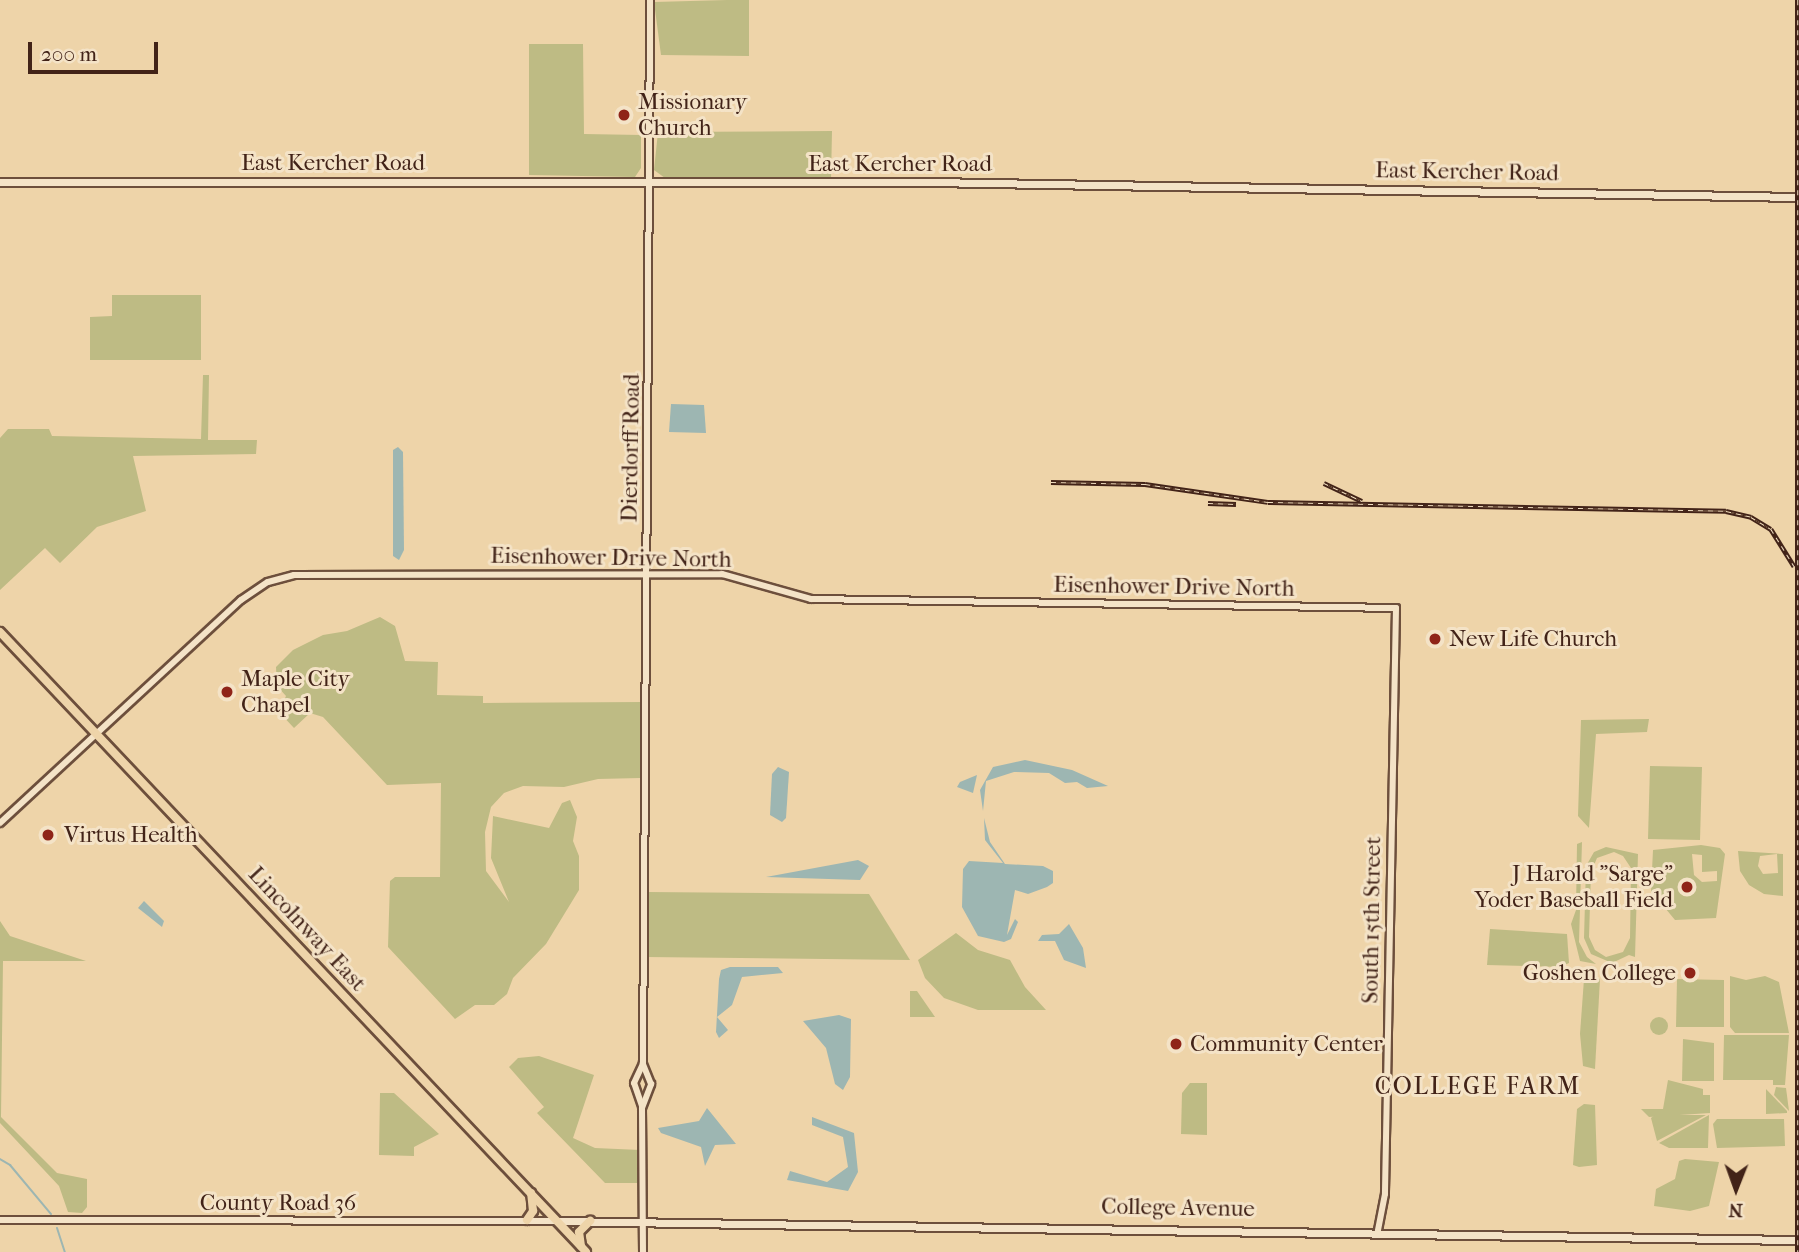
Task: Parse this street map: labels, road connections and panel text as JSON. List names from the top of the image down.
{
  "streets": {
    "highway": ["Lincolnway East"],
    "main road": ["East Kercher Road", "College Avenue"],
    "street": [
      "Dierdorff Road",
      "Eisenhower Drive North",
      "South 15th Street",
      "County Road 36"
    ]
  },
  "crossings": [
    ["East Kercher Road", "Dierdorff Road"],
    ["Dierdorff Road", "Eisenhower Drive North"],
    ["Dierdorff Road", "College Avenue"],
    ["Eisenhower Drive North", "South 15th Street"],
    ["Eisenhower Drive North", "Lincolnway East"],
    ["South 15th Street", "College Avenue"],
    ["Lincolnway East", "County Road 36"],
    ["Lincolnway East", "College Avenue"],
    ["County Road 36", "College Avenue"]
  ],
  "districts": ["COLLEGE FARM"],
  "places": [
    "Missionary Church",
    "New Life Church",
    "Maple City Chapel",
    "Virtus Health",
    "J Harold \"Sarge\" Yoder Baseball Field",
    "Goshen College",
    "Community Center"
  ],
  "scale_bar": "200 m",
  "north": "bottom"
}
